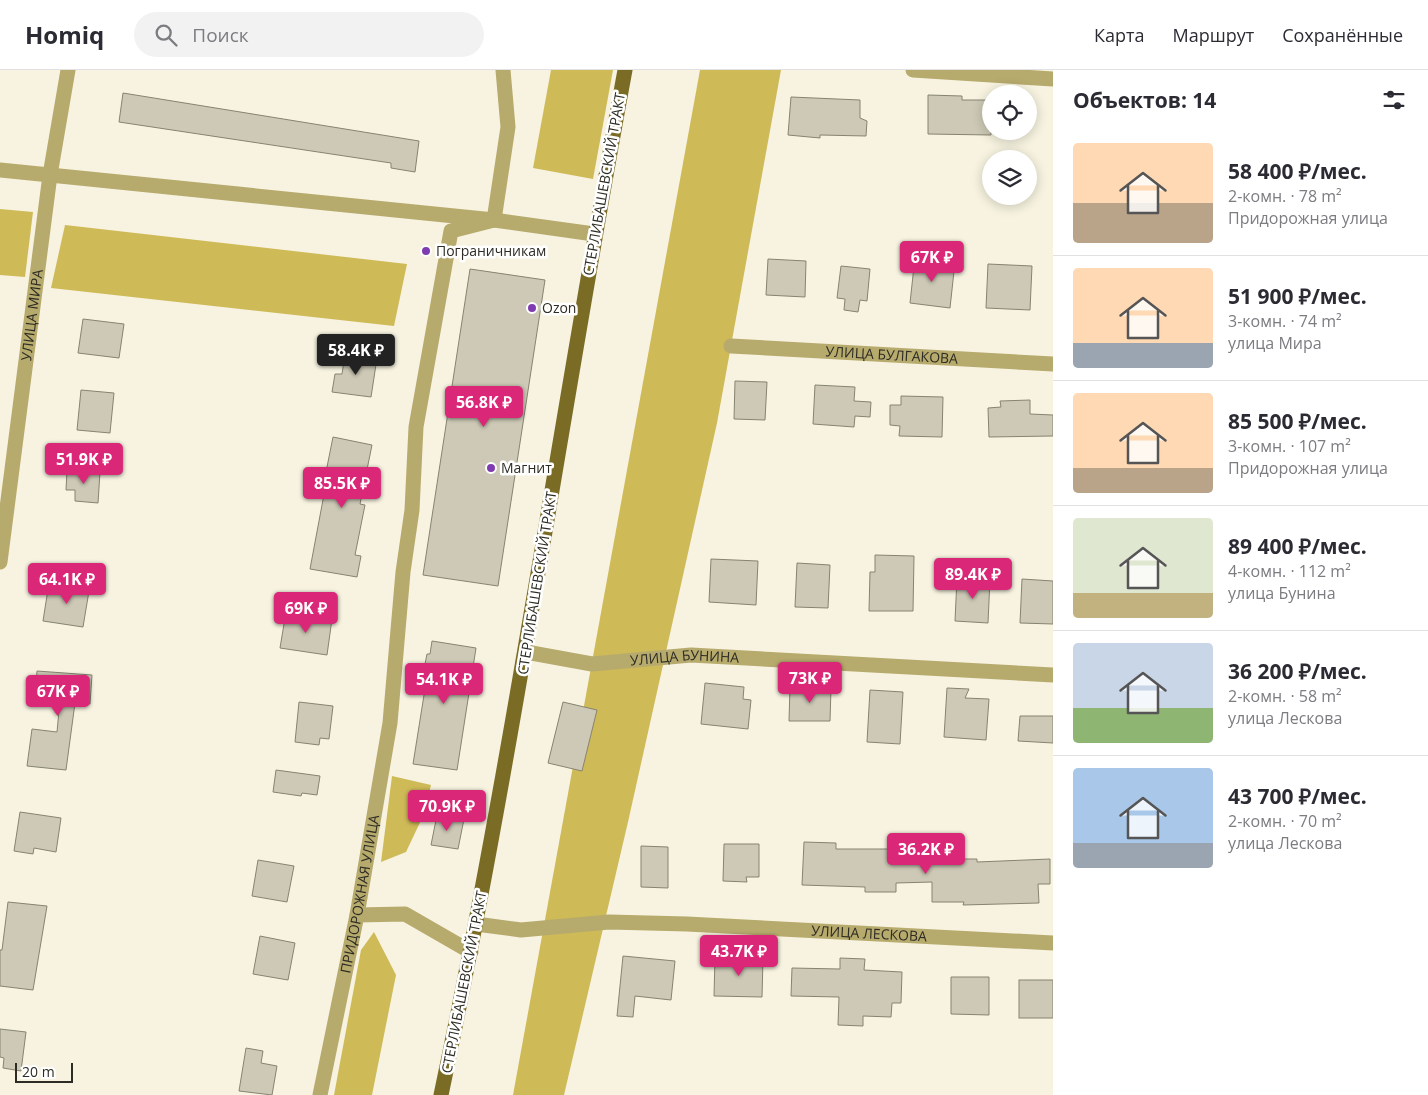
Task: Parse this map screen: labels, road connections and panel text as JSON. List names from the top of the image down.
{
  "streets": {
    "main road": ["СТЕРЛИБАШЕВСКИЙ ТРАКТ"],
    "street": [
      "УЛИЦА МИРА",
      "УЛИЦА БУЛГАКОВА",
      "УЛИЦА БУНИНА",
      "ПРИДОРОЖНАЯ УЛИЦА",
      "УЛИЦА ЛЕСКОВА"
    ]
  },
  "crossings": [
    ["СТЕРЛИБАШЕВСКИЙ ТРАКТ", "УЛИЦА БУНИНА"],
    ["СТЕРЛИБАШЕВСКИЙ ТРАКТ", "УЛИЦА ЛЕСКОВА"]
  ],
  "places": ["Пограничникам", "Ozon", "Магнит"],
  "scale_bar": "20 m",
  "page": {
    "header": "Homiq",
    "search": "Поиск",
    "nav": ["Карта", "Маршрут", "Сохранённые"],
    "heading": "Объектов: 14",
    "list": [
      {
        "name": "58 400 ₽/мес.",
        "note": "2-комн. · 78 m² · Придорожная улица"
      },
      {
        "name": "51 900 ₽/мес.",
        "note": "3-комн. · 74 m² · улица Мира"
      },
      {
        "name": "85 500 ₽/мес.",
        "note": "3-комн. · 107 m² · Придорожная улица"
      },
      {
        "name": "89 400 ₽/мес.",
        "note": "4-комн. · 112 m² · улица Бунина"
      },
      {
        "name": "36 200 ₽/мес.",
        "note": "2-комн. · 58 m² · улица Лескова"
      },
      {
        "name": "43 700 ₽/мес.",
        "note": "2-комн. · 70 m² · улица Лескова"
      }
    ],
    "price": [
      "67K ₽",
      "58.4K ₽",
      "56.8K ₽",
      "51.9K ₽",
      "85.5K ₽",
      "89.4K ₽",
      "64.1K ₽",
      "69K ₽",
      "73K ₽",
      "54.1K ₽",
      "67K ₽",
      "70.9K ₽",
      "36.2K ₽",
      "43.7K ₽"
    ],
    "scale": "20 m"
  }
}
